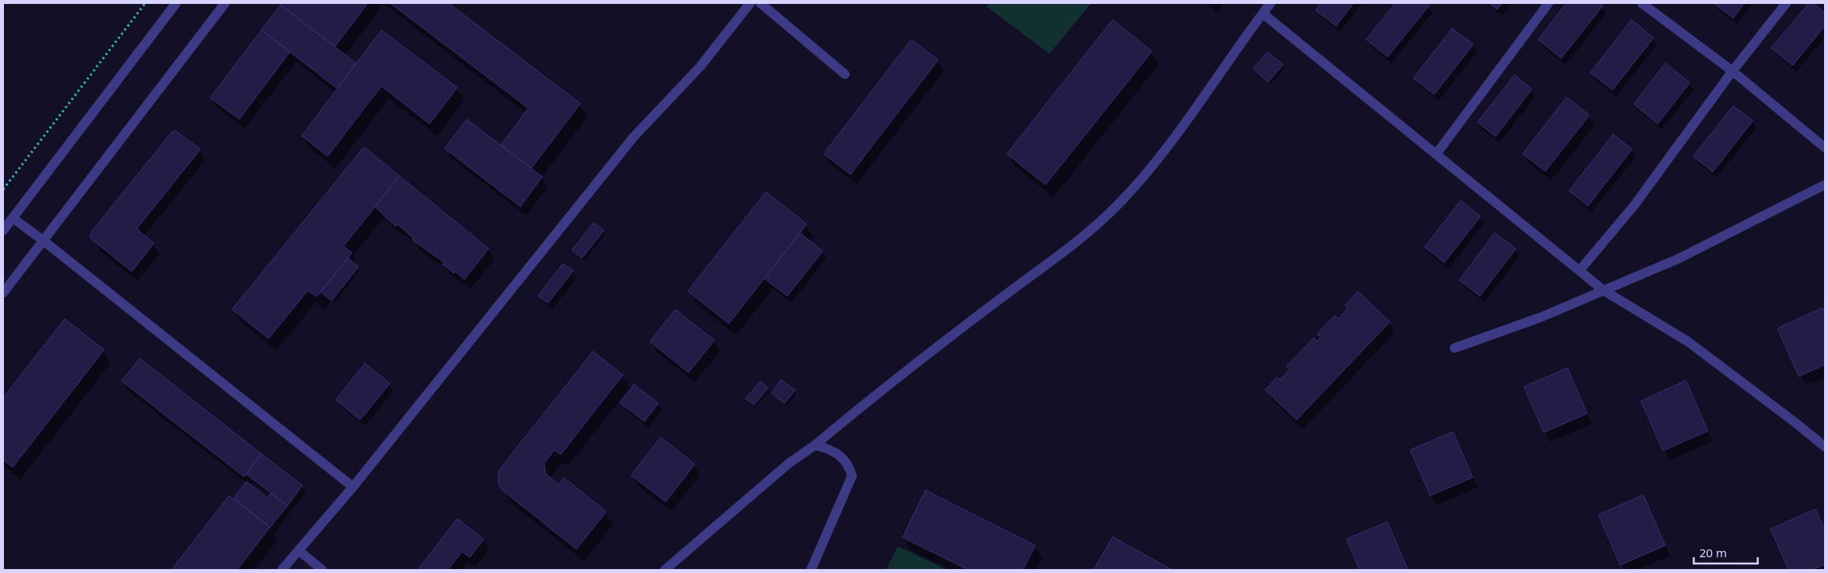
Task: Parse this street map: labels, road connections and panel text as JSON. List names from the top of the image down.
{
  "scale_bar": "20 m"
}
